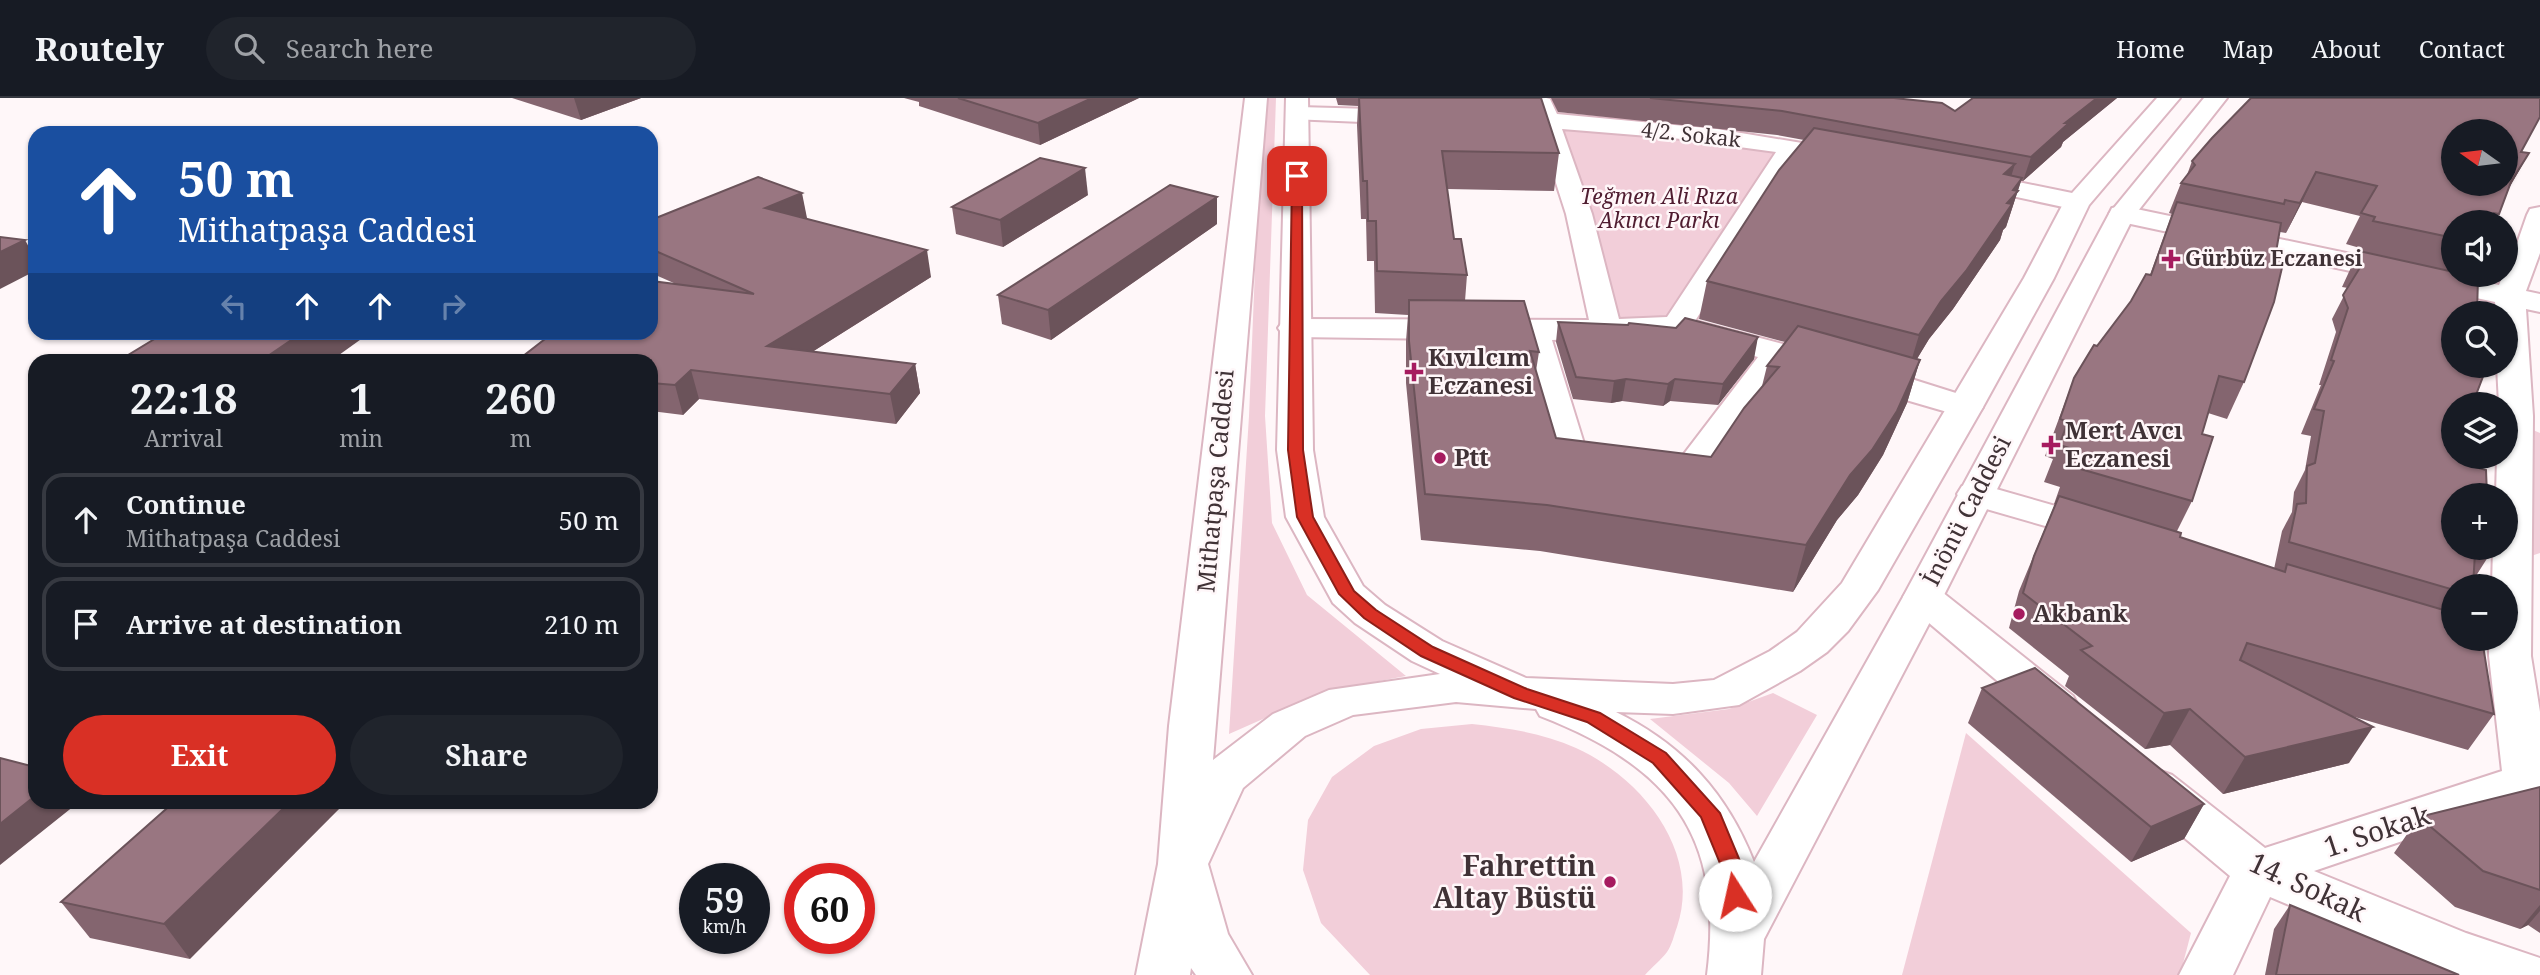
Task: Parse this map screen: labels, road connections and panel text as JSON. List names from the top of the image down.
{
  "streets": {
    "main road": [
      "4/2. Sokak",
      "Mithatpaşa Caddesi",
      "İnönü Caddesi",
      "1. Sokak",
      "14. Sokak"
    ]
  },
  "crossings": [
    ["İnönü Caddesi", "14. Sokak"],
    ["1. Sokak", "14. Sokak"]
  ],
  "parks": ["Teğmen Ali Rıza Akıncı Parkı"],
  "places": {
    "health": ["Gürbüz Eczanesi", "Kıvılcım Eczanesi", "Mert Avcı Eczanesi"],
    "other": ["Ptt", "Akbank", "Fahrettin Altay Büstü"]
  },
  "north": "left",
  "page": {
    "header": "Routely",
    "search": "Search here",
    "nav": [
      "Home",
      "Map",
      "About",
      "Contact"
    ],
    "map_buttons": ["+", "−"],
    "turn": ["50 m", "Mithatpaşa Caddesi"],
    "eta": [
      "22:18",
      "Arrival",
      "1",
      "min",
      "260",
      "m"
    ],
    "list": [
      {
        "name": "Continue",
        "note": "Mithatpaşa Caddesi",
        "value": "50 m"
      },
      {
        "name": "Arrive at destination",
        "value": "210 m"
      }
    ],
    "buttons": ["Exit", "Share"],
    "speed": "59 km/h",
    "limit": "60"
  }
}
